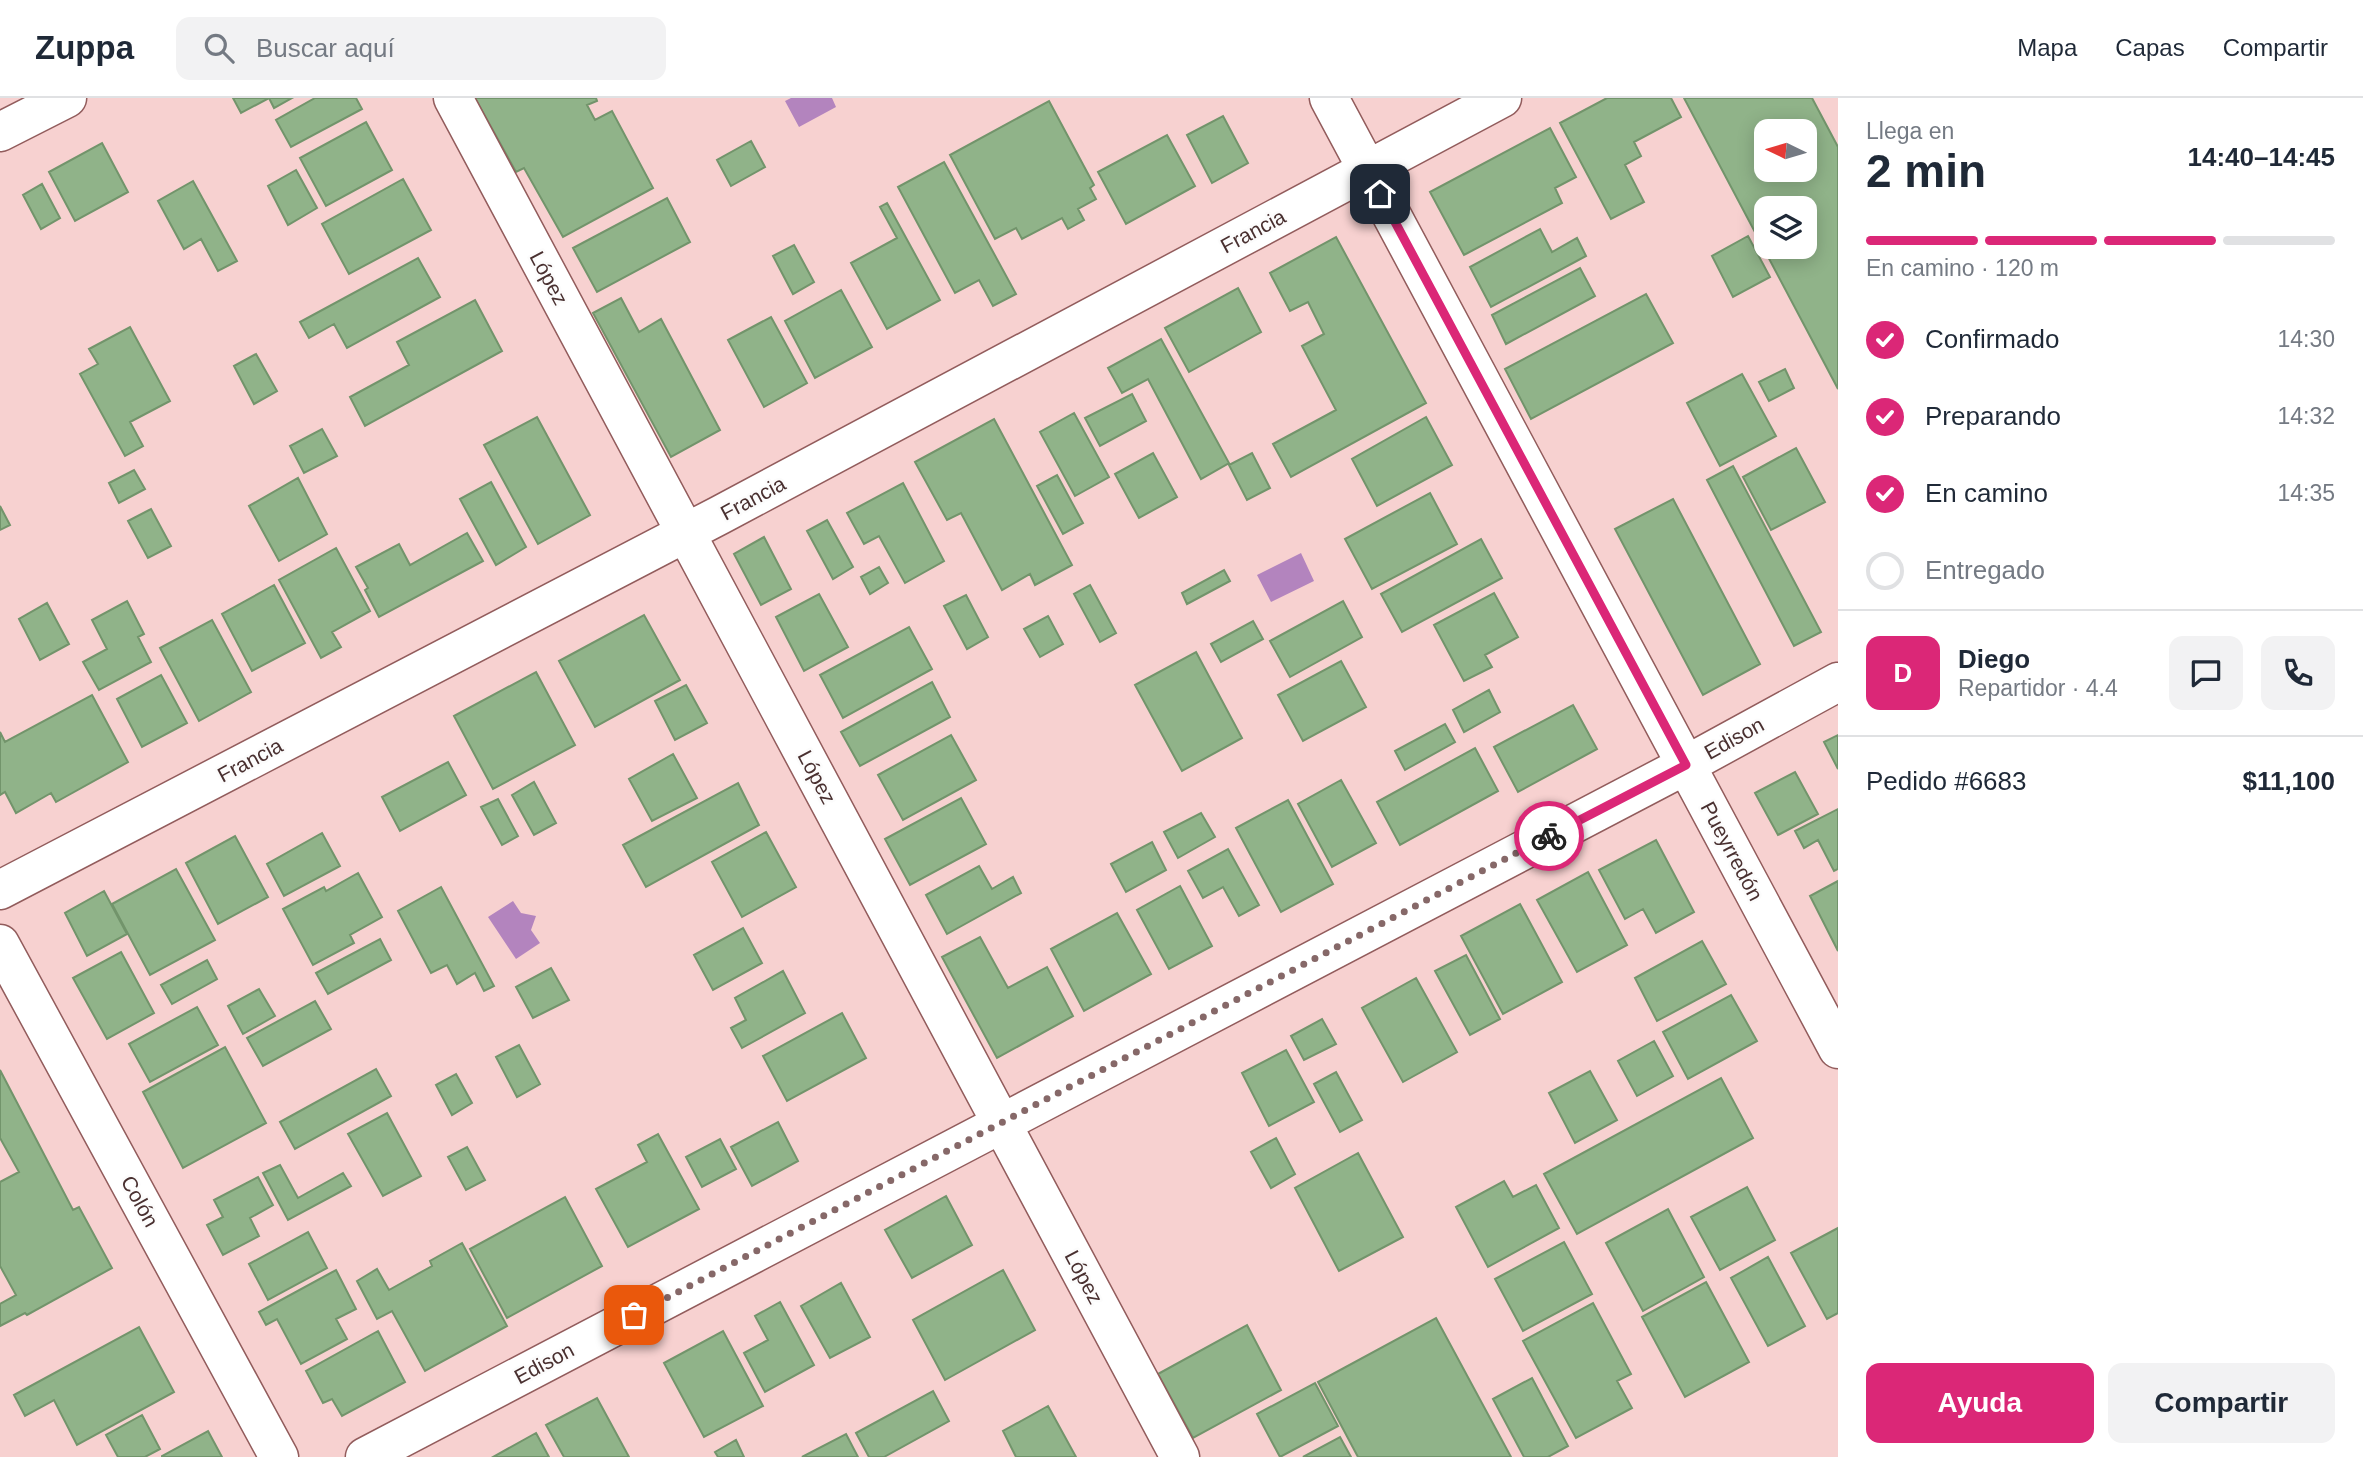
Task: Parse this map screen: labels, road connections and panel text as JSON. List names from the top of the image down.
{
  "streets": {
    "street": [
      "Francia",
      "López",
      "Edison",
      "Pueyrredón",
      "Colón"
    ]
  },
  "crossings": [
    ["Francia", "López"],
    ["Francia", "Pueyrredón"],
    ["López", "Edison"],
    ["Edison", "Pueyrredón"]
  ],
  "north": "left",
  "page": {
    "header": "Zuppa",
    "search": "Buscar aquí",
    "nav": ["Mapa", "Capas", "Compartir"],
    "heading": ["2 min", "Llega en", "14:40–14:45"],
    "panel": [
      "Diego",
      "Repartidor · 4.4",
      "Pedido #6683",
      "$11,100"
    ],
    "bar": "En camino · 120 m",
    "list": [
      ["Confirmado", "14:30"],
      ["Preparando", "14:32"],
      ["En camino", "14:35"],
      "Entregado"
    ],
    "round": "D",
    "buttons": ["Ayuda", "Compartir"]
  }
}
